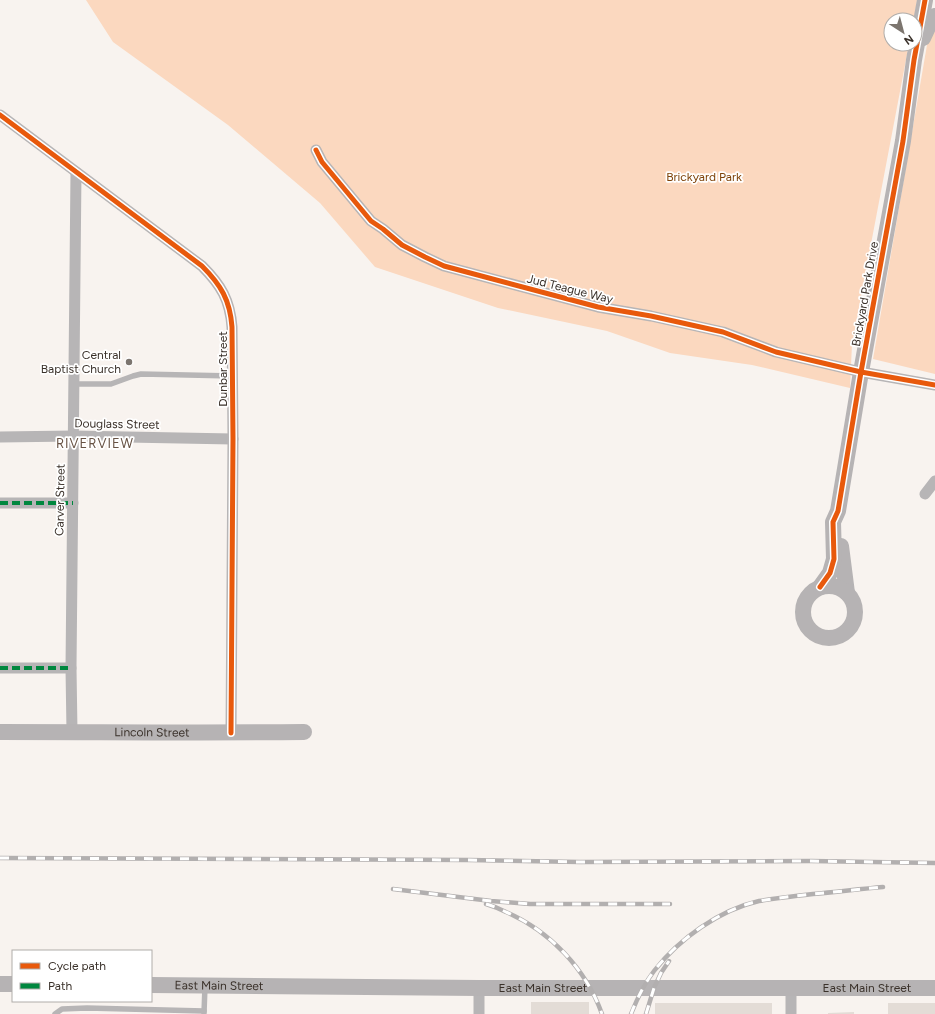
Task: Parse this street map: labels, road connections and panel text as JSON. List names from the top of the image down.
{
  "streets": {
    "street": [
      "Jud Teague Way",
      "Brickyard Park Drive",
      "Dunbar Street",
      "Douglass Street",
      "Carver Street",
      "Lincoln Street",
      "East Main Street"
    ]
  },
  "crossings": [
    ["Jud Teague Way", "Brickyard Park Drive"],
    ["Dunbar Street", "Douglass Street"],
    ["Dunbar Street", "Carver Street"],
    ["Dunbar Street", "Lincoln Street"],
    ["Douglass Street", "Carver Street"],
    ["Carver Street", "Lincoln Street"]
  ],
  "districts": ["RIVERVIEW"],
  "parks": ["Brickyard Park"],
  "places": ["Central Baptist Church"],
  "legend": ["Cycle path", "Path"],
  "north": "bottom right"
}
